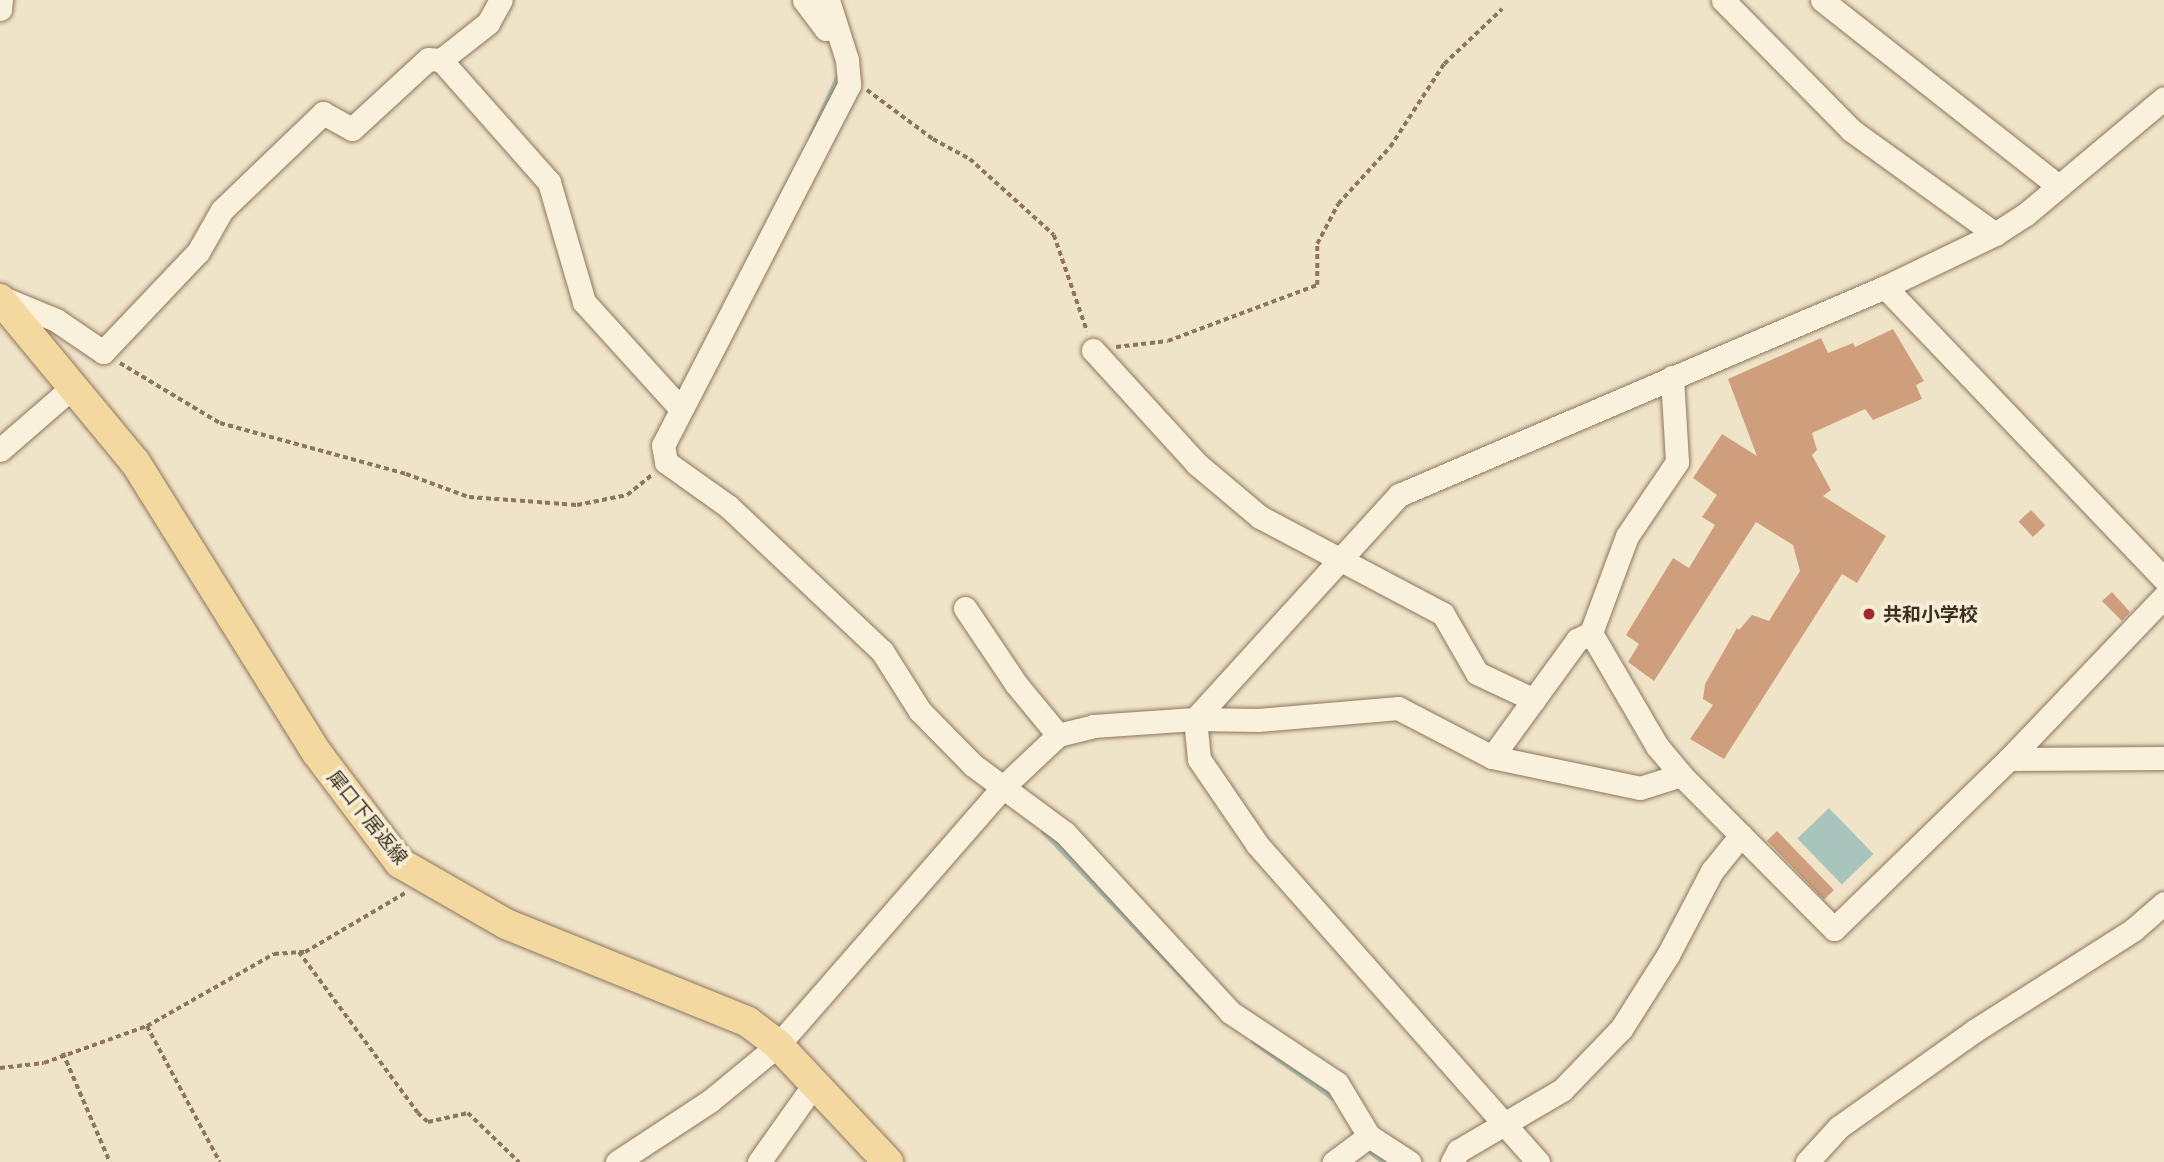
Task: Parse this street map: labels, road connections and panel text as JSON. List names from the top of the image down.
{
  "streets": {
    "main road": ["犀口下居返線"]
  },
  "places": ["共和小学校"]
}
